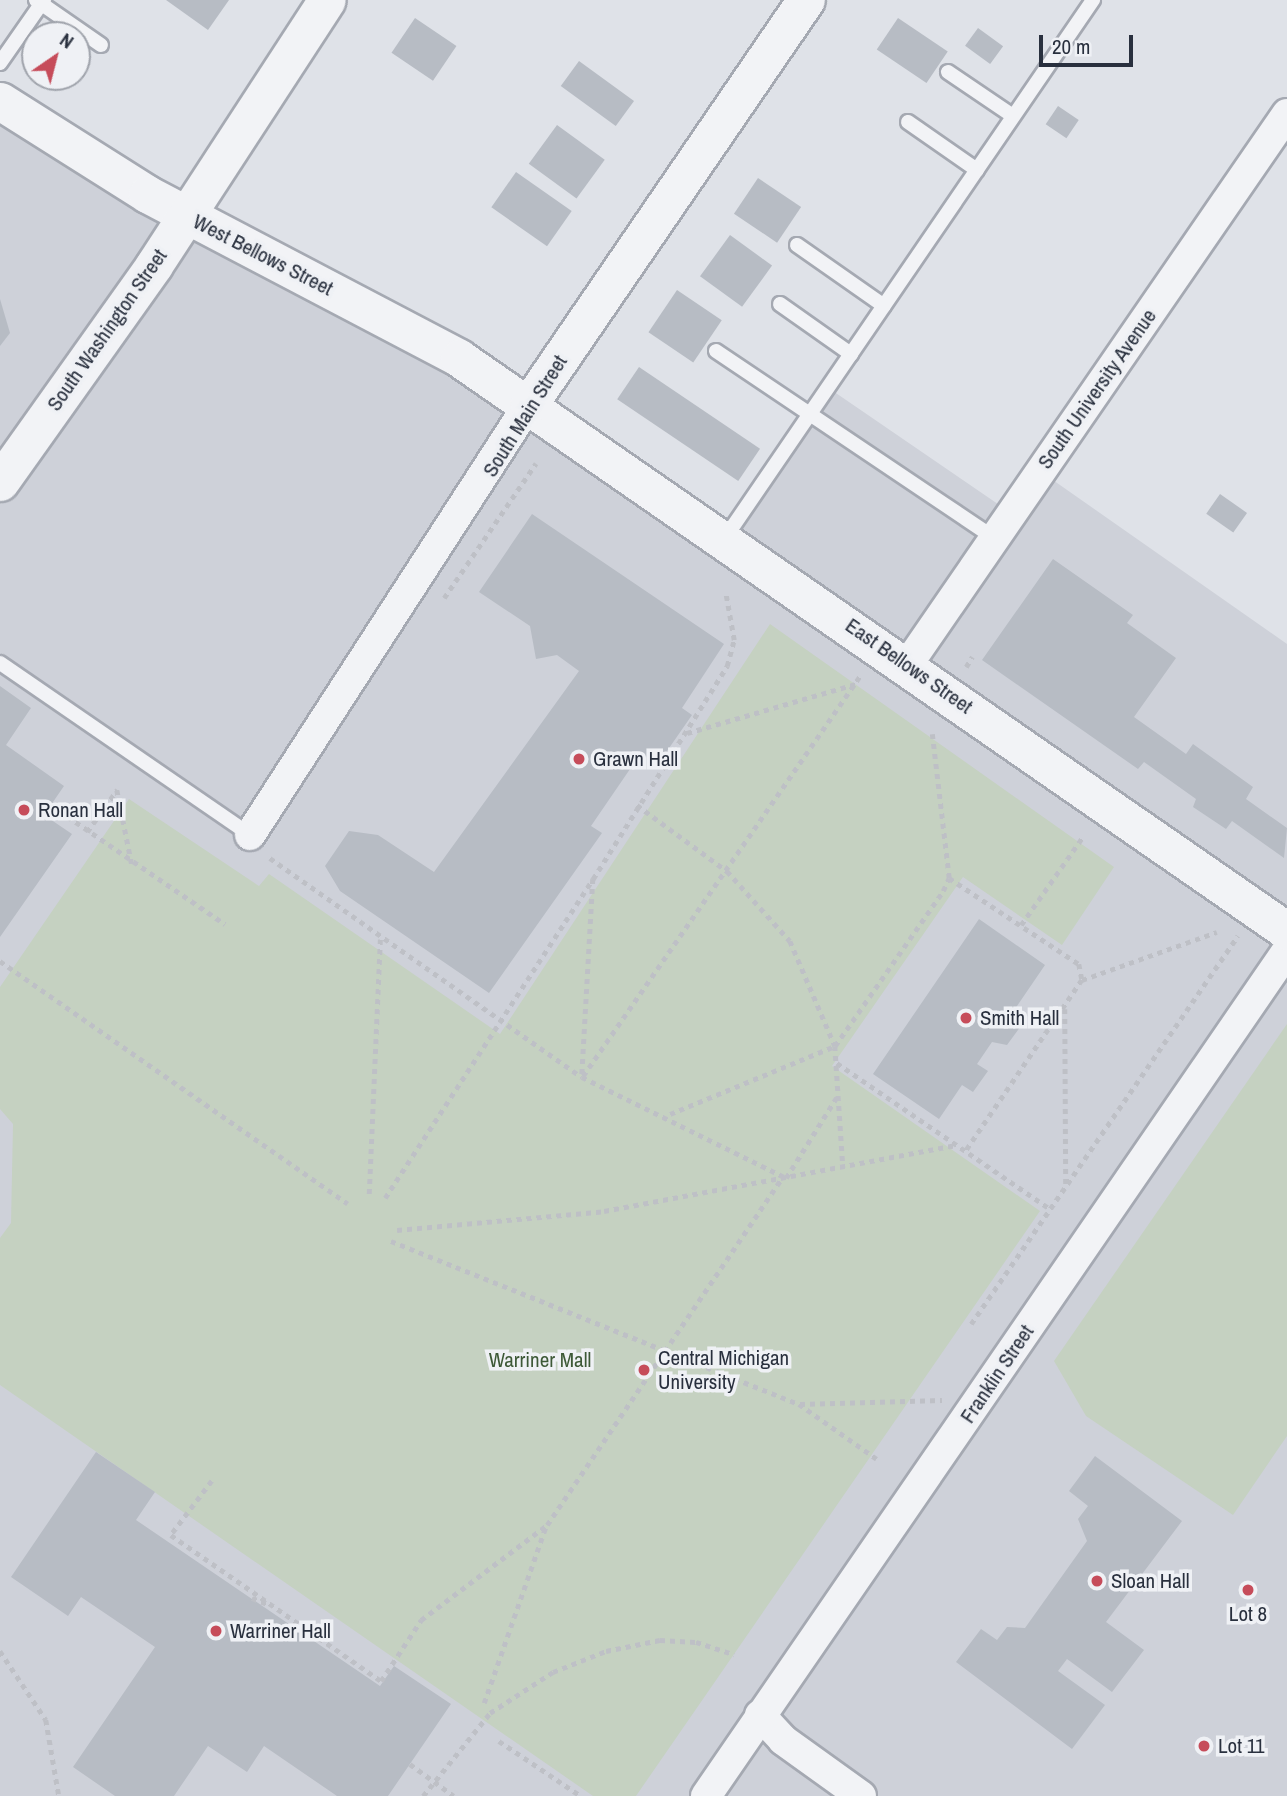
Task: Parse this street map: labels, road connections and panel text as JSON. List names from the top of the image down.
{
  "streets": {
    "street": [
      "West Bellows Street",
      "South Washington Street",
      "South University Avenue",
      "South Main Street",
      "East Bellows Street",
      "Franklin Street"
    ]
  },
  "crossings": [
    ["West Bellows Street", "South Washington Street"],
    ["West Bellows Street", "South Main Street"],
    ["West Bellows Street", "East Bellows Street"],
    ["South University Avenue", "East Bellows Street"],
    ["South Main Street", "East Bellows Street"]
  ],
  "parks": ["Warriner Mall"],
  "places": [
    "Grawn Hall",
    "Ronan Hall",
    "Smith Hall",
    "Central Michigan University",
    "Sloan Hall",
    "Lot 8",
    "Warriner Hall",
    "Lot 11"
  ],
  "scale_bar": "20 m",
  "north": "top right"
}
